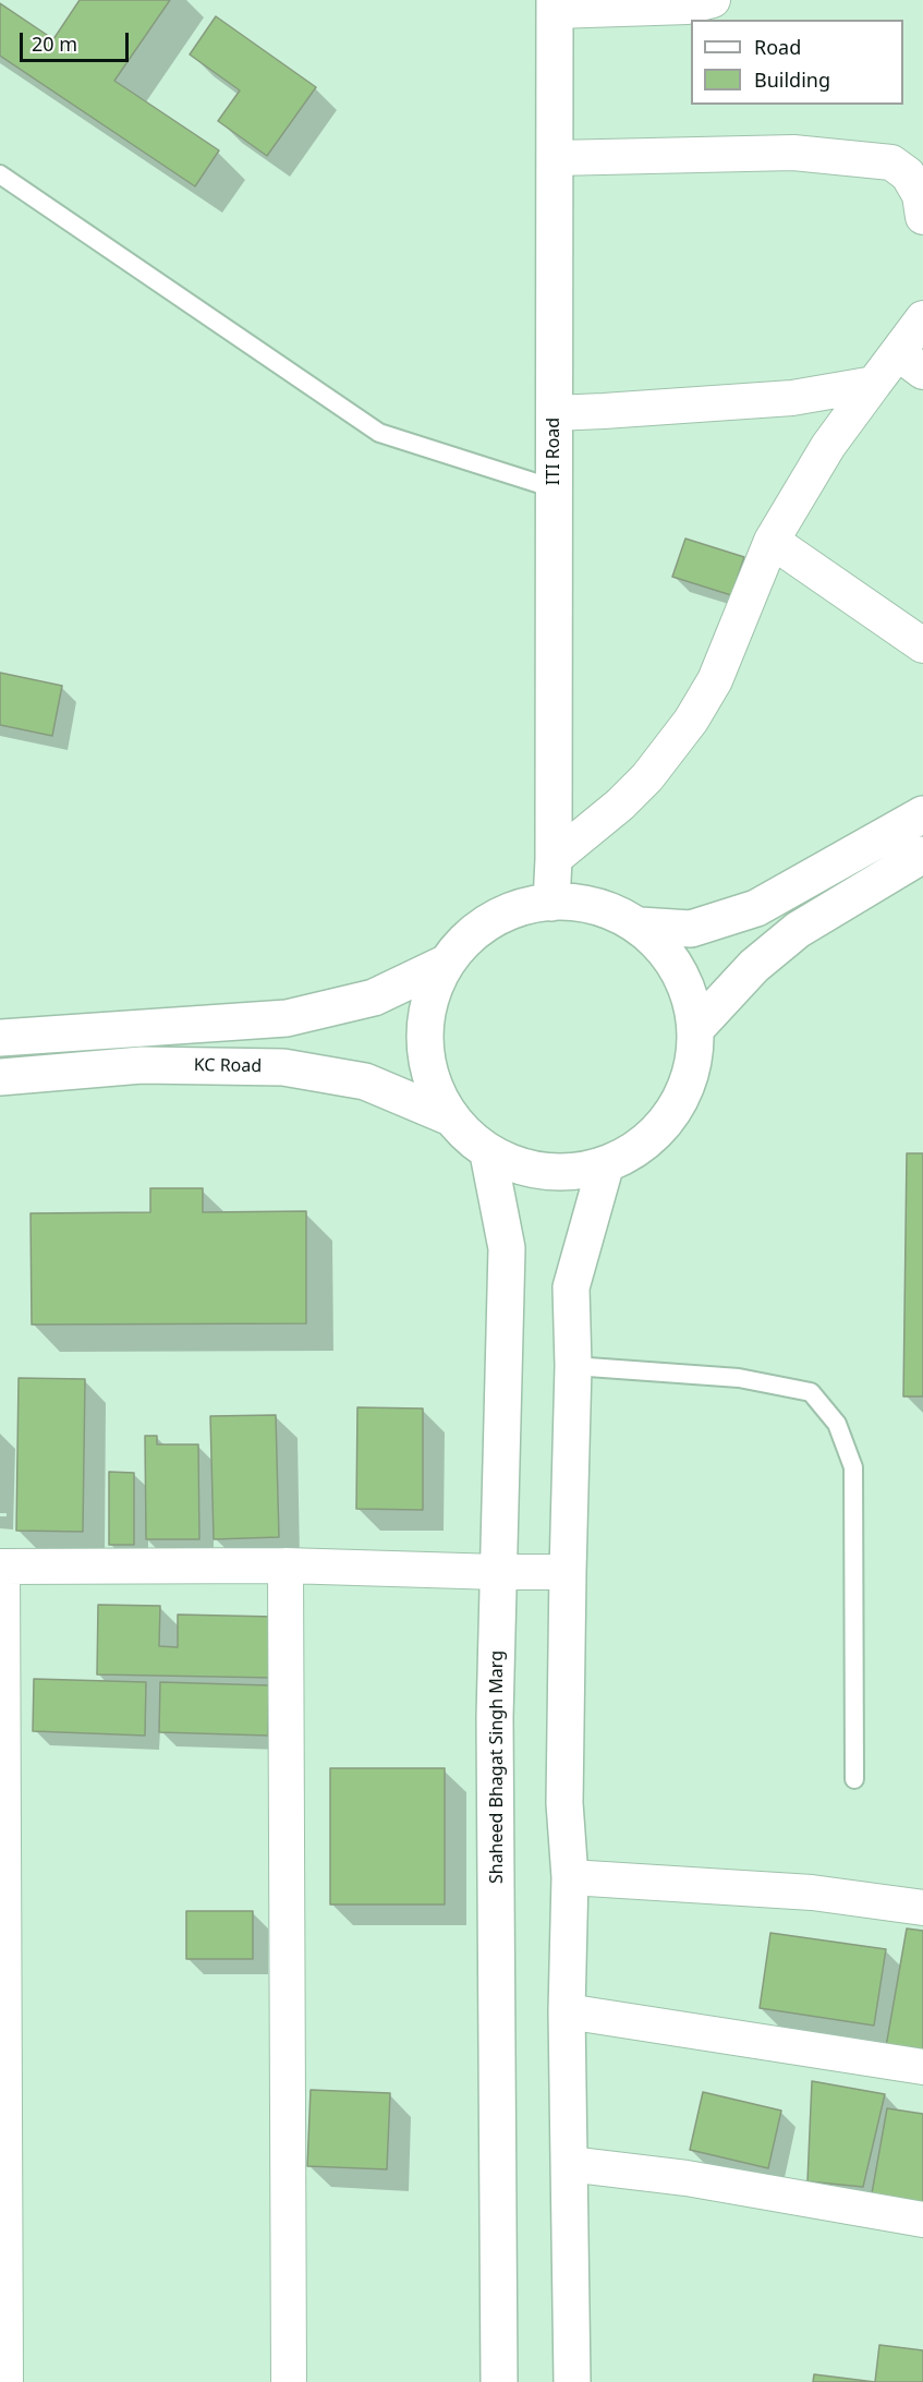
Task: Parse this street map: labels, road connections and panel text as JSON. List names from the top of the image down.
{
  "streets": {
    "street": ["ITI Road", "KC Road", "Shaheed Bhagat Singh Marg"]
  },
  "legend": ["Road", "Building"],
  "scale_bar": "20 m"
}
